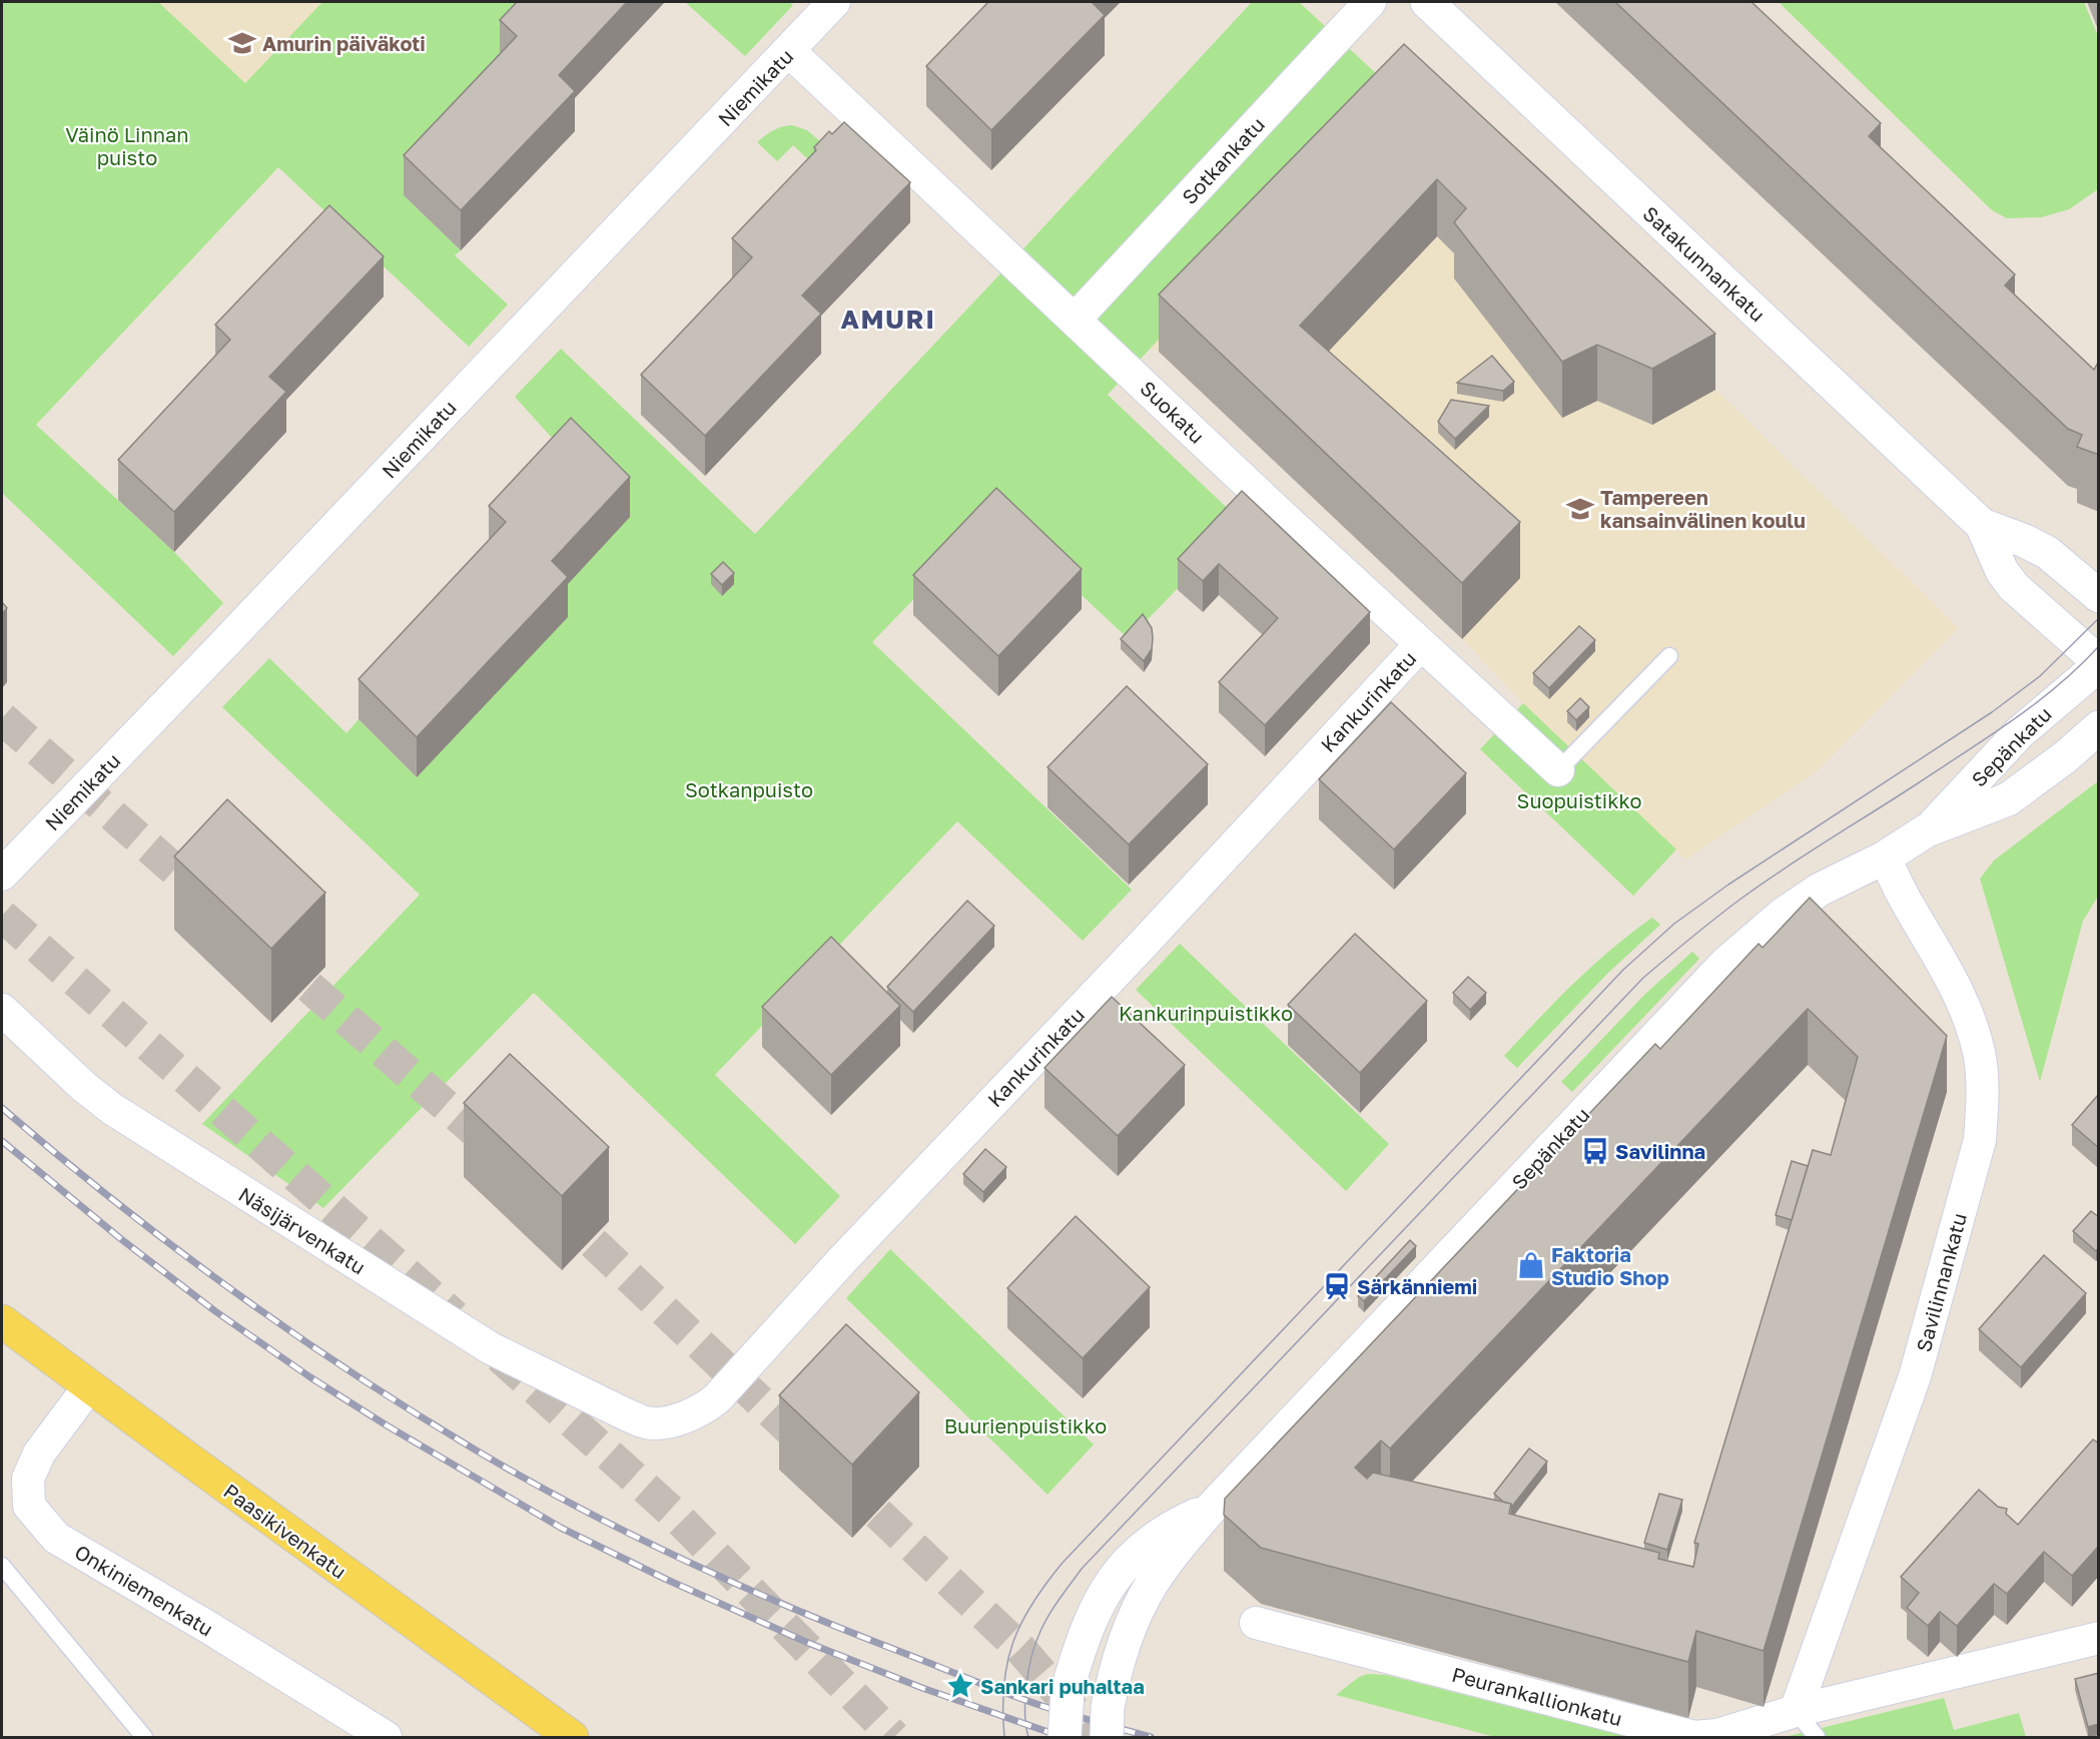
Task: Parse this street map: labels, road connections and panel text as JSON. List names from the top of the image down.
{
  "streets": {
    "main road": ["Satakunnankatu", "Sepänkatu", "Paasikivenkatu"],
    "street": [
      "Niemikatu",
      "Sotkankatu",
      "Suokatu",
      "Kankurinkatu",
      "Näsijärvenkatu",
      "Savilinnankatu",
      "Onkiniemenkatu",
      "Peurankallionkatu"
    ]
  },
  "crossings": [
    ["Niemikatu", "Suokatu"],
    ["Sotkankatu", "Suokatu"],
    ["Satakunnankatu", "Sepänkatu"],
    ["Suokatu", "Kankurinkatu"],
    ["Kankurinkatu", "Näsijärvenkatu"],
    ["Sepänkatu", "Savilinnankatu"],
    ["Savilinnankatu", "Peurankallionkatu"],
    ["Paasikivenkatu", "Onkiniemenkatu"]
  ],
  "districts": ["AMURI"],
  "parks": [
    "Väinö Linnan puisto",
    "Sotkanpuisto",
    "Suopuistikko",
    "Kankurinpuistikko",
    "Buurienpuistikko"
  ],
  "places": {
    "school or university": ["Amurin päiväkoti", "Tampereen kansainvälinen koulu"],
    "bus stop": ["Savilinna"],
    "shop": ["Faktoria Studio Shop"],
    "station": ["Särkänniemi"],
    "place": ["Sankari puhaltaa"]
  }
}
